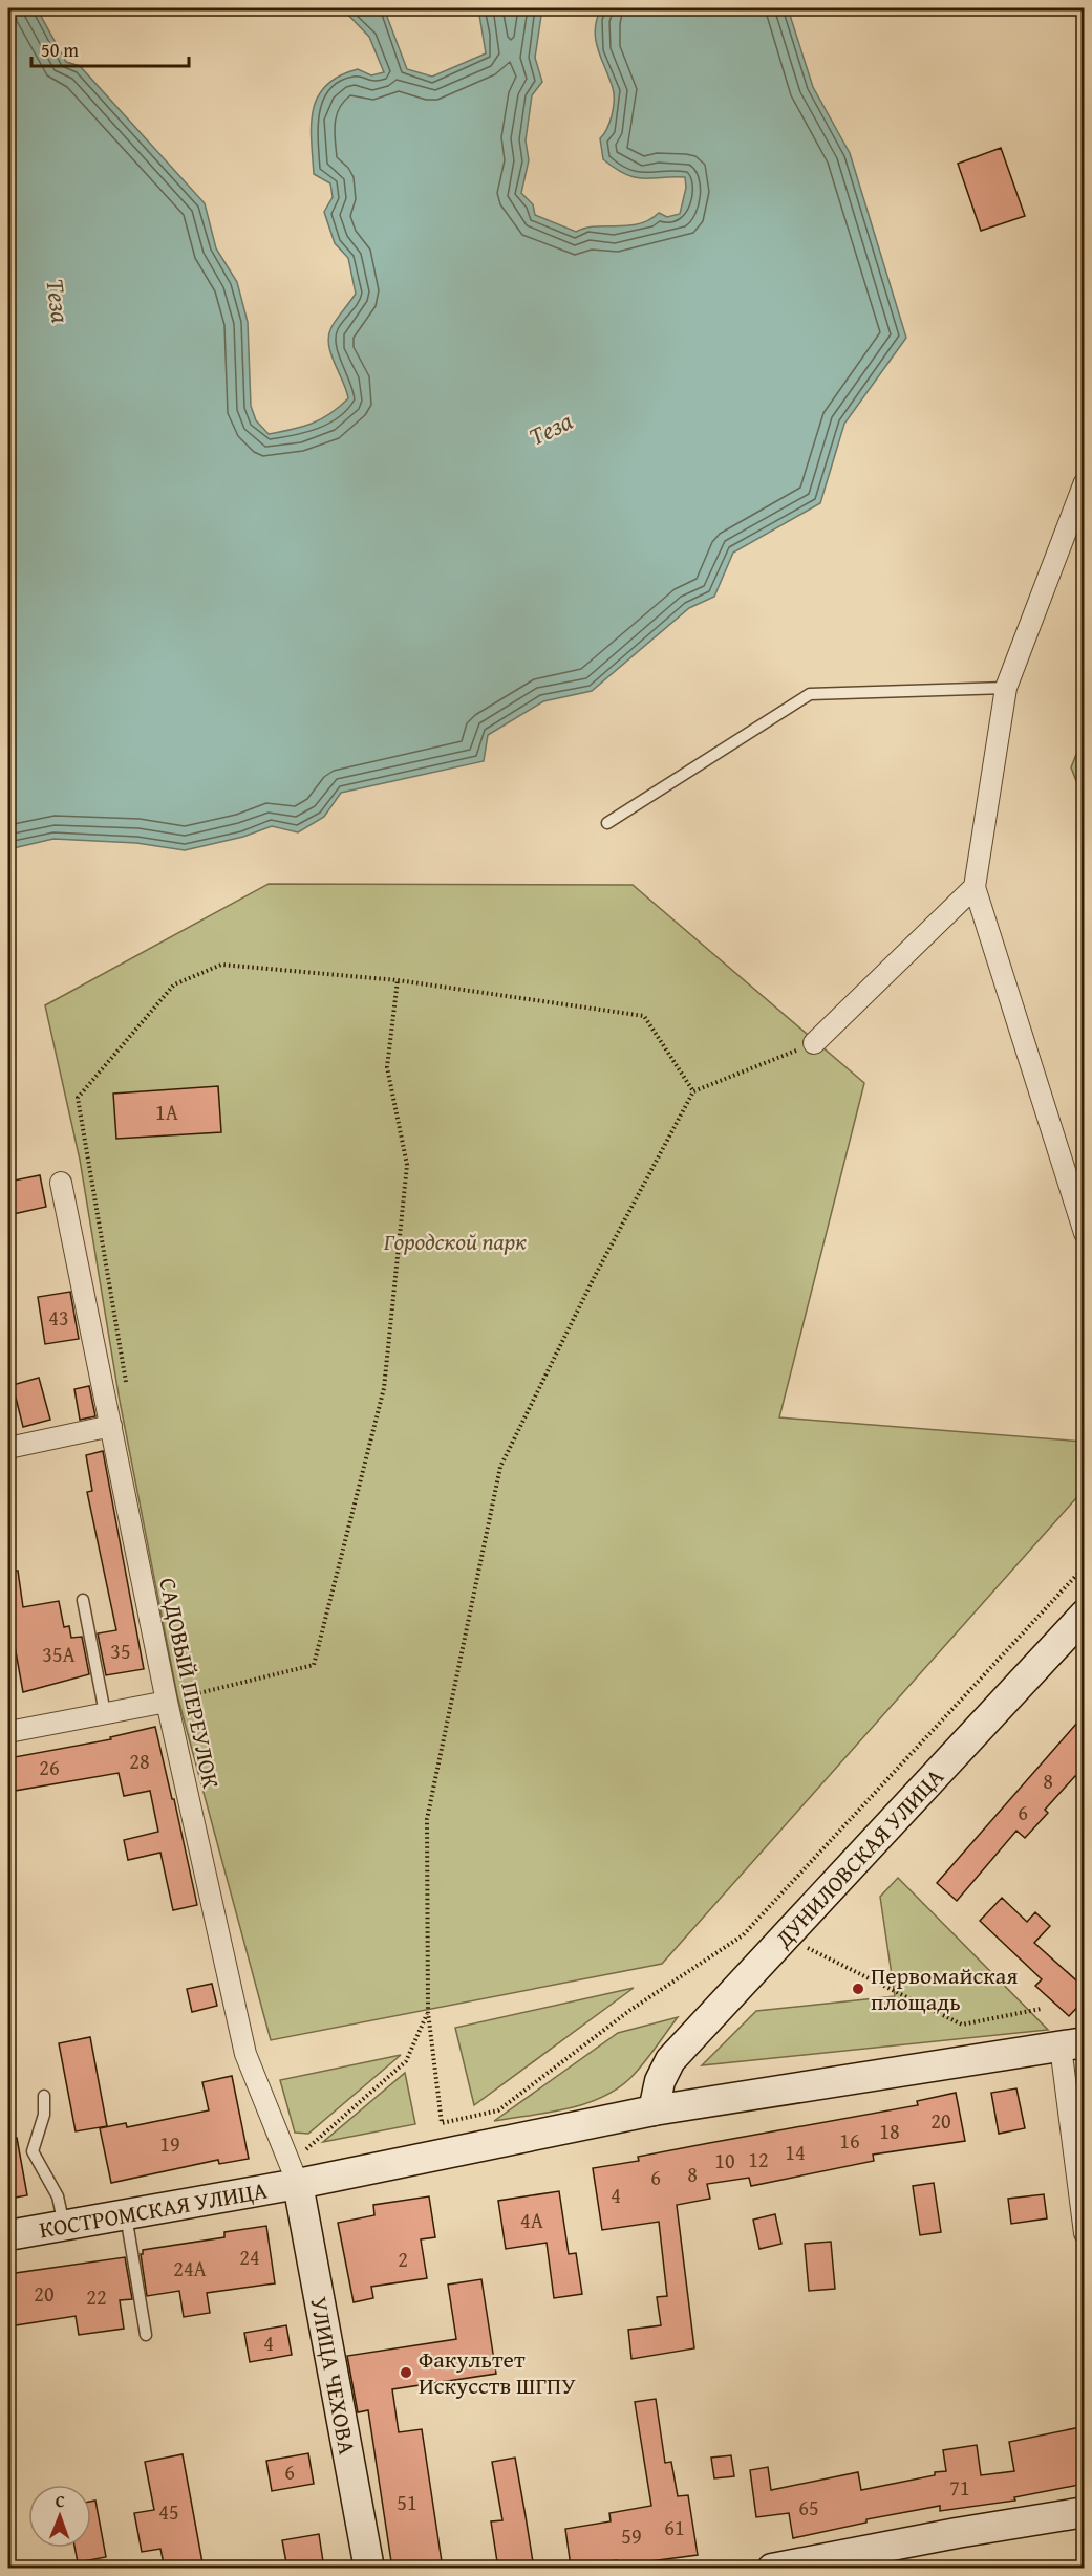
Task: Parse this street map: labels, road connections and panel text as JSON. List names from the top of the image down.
{
  "streets": {
    "main road": ["ДУНИЛОВСКАЯ УЛИЦА", "КОСТРОМСКАЯ УЛИЦА", "УЛИЦА ЧЕХОВА"],
    "street": ["САДОВЫЙ ПЕРЕУЛОК"]
  },
  "crossings": [
    ["САДОВЫЙ ПЕРЕУЛОК", "КОСТРОМСКАЯ УЛИЦА"],
    ["САДОВЫЙ ПЕРЕУЛОК", "УЛИЦА ЧЕХОВА"],
    ["КОСТРОМСКАЯ УЛИЦА", "УЛИЦА ЧЕХОВА"]
  ],
  "water": ["Теза"],
  "parks": ["Городской парк"],
  "places": ["Первомайская площадь", "Факультет Искусств ШГПУ"],
  "house_numbers": [
    "1А",
    "43",
    "35",
    "35А",
    "28",
    "26",
    "8",
    "6",
    "20",
    "18",
    "16",
    "19",
    "14",
    "12",
    "10",
    "8",
    "6",
    "4",
    "4А",
    "24",
    "2",
    "24А",
    "20",
    "22",
    "4",
    "6",
    "71",
    "51",
    "65",
    "45",
    "61",
    "59"
  ],
  "scale_bar": "50 m",
  "north": "top"
}
